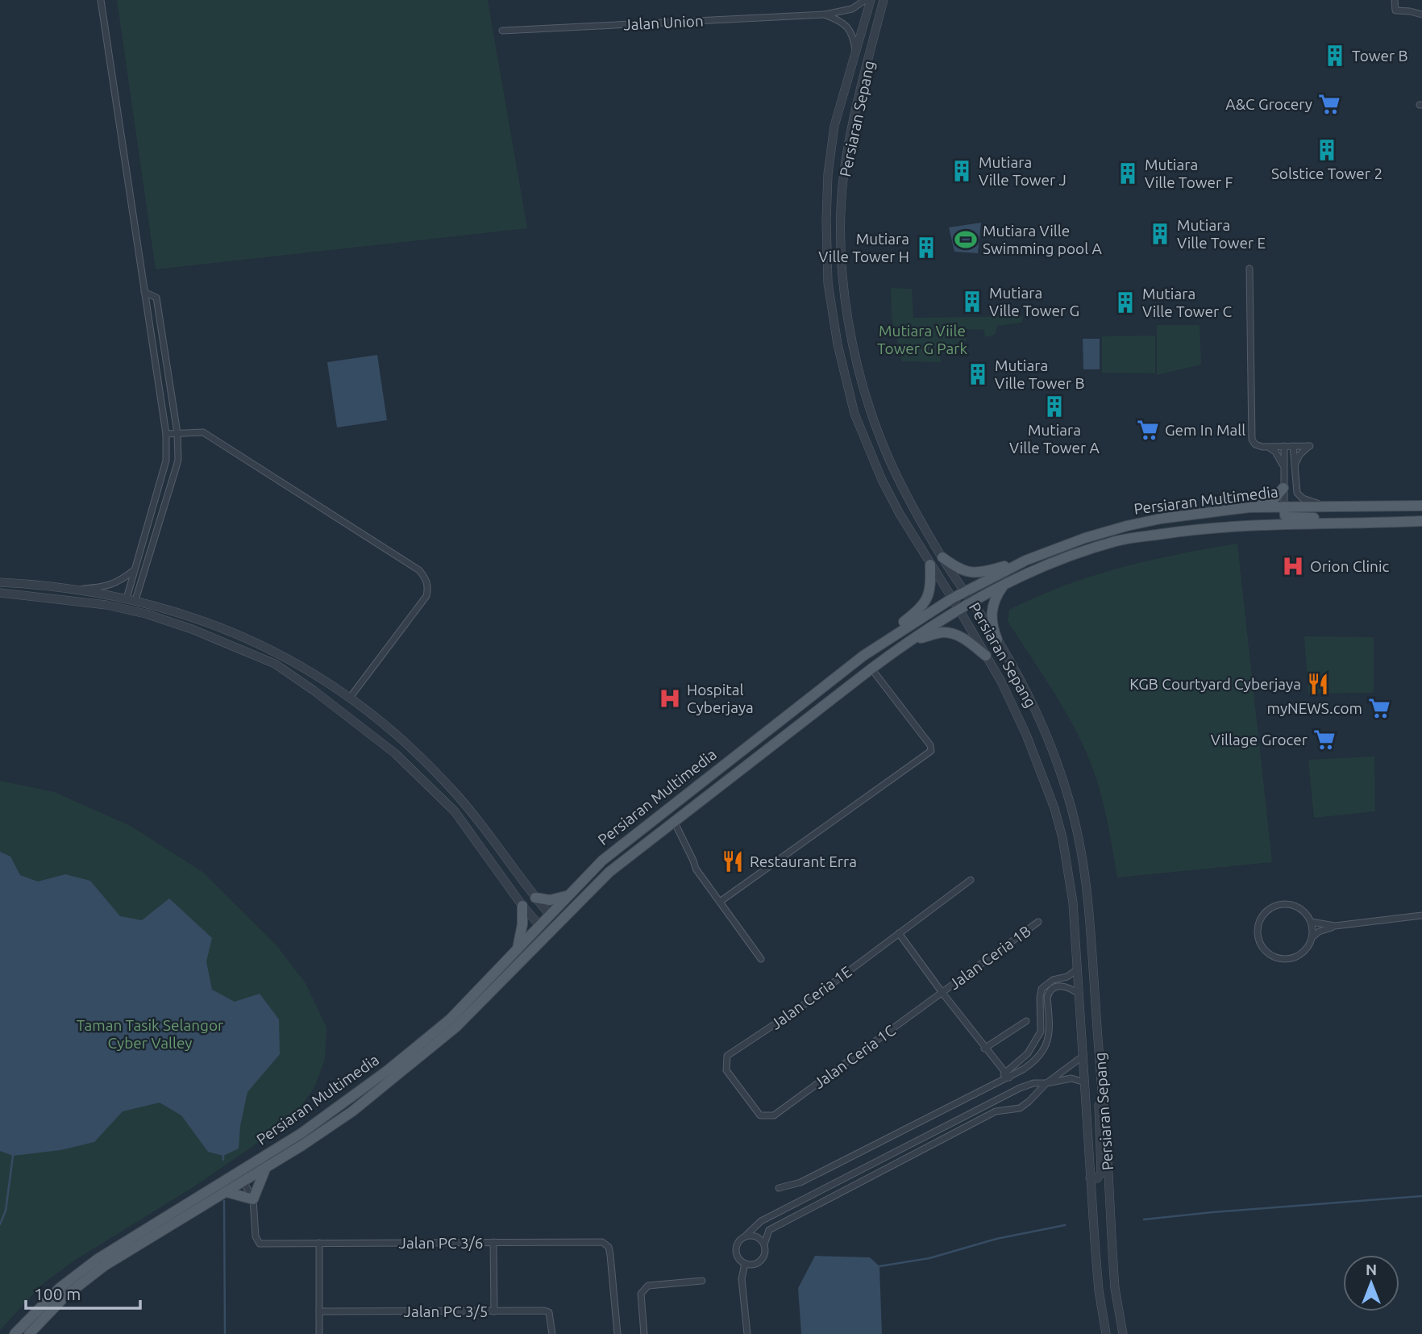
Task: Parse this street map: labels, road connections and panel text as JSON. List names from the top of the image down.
{
  "streets": {
    "main road": ["Persiaran Multimedia"],
    "street": [
      "Jalan Union",
      "Persiaran Sepang",
      "Jalan Ceria 1B",
      "Jalan Ceria 1E",
      "Jalan Ceria 1C",
      "Jalan PC 3/6",
      "Jalan PC 3/5"
    ]
  },
  "crossings": [
    ["Persiaran Sepang", "Persiaran Multimedia"],
    ["Persiaran Multimedia", "Jalan PC 3/6"],
    ["Jalan Ceria 1B", "Jalan Ceria 1C"],
    ["Jalan Ceria 1E", "Jalan Ceria 1C"]
  ],
  "parks": ["Mutiara Viile Tower G Park", "Taman Tasik Selangor Cyber Valley"],
  "places": {
    "building": [
      "Tower B",
      "Solstice Tower 2",
      "Mutiara Ville Tower J",
      "Mutiara Ville Tower F",
      "Mutiara Ville Tower E",
      "Mutiara Ville Tower H",
      "Mutiara Ville Tower G",
      "Mutiara Ville Tower C",
      "Mutiara Ville Tower B",
      "Mutiara Ville Tower A"
    ],
    "supermarket": [
      "A&C Grocery",
      "Gem In Mall",
      "myNEWS.com",
      "Village Grocer"
    ],
    "sports": ["Mutiara Ville Swimming pool A"],
    "hospital": ["Orion Clinic", "Hospital Cyberjaya"],
    "restaurant": ["KGB Courtyard Cyberjaya", "Restaurant Erra"]
  },
  "scale_bar": "100 m",
  "north": "top"
}
